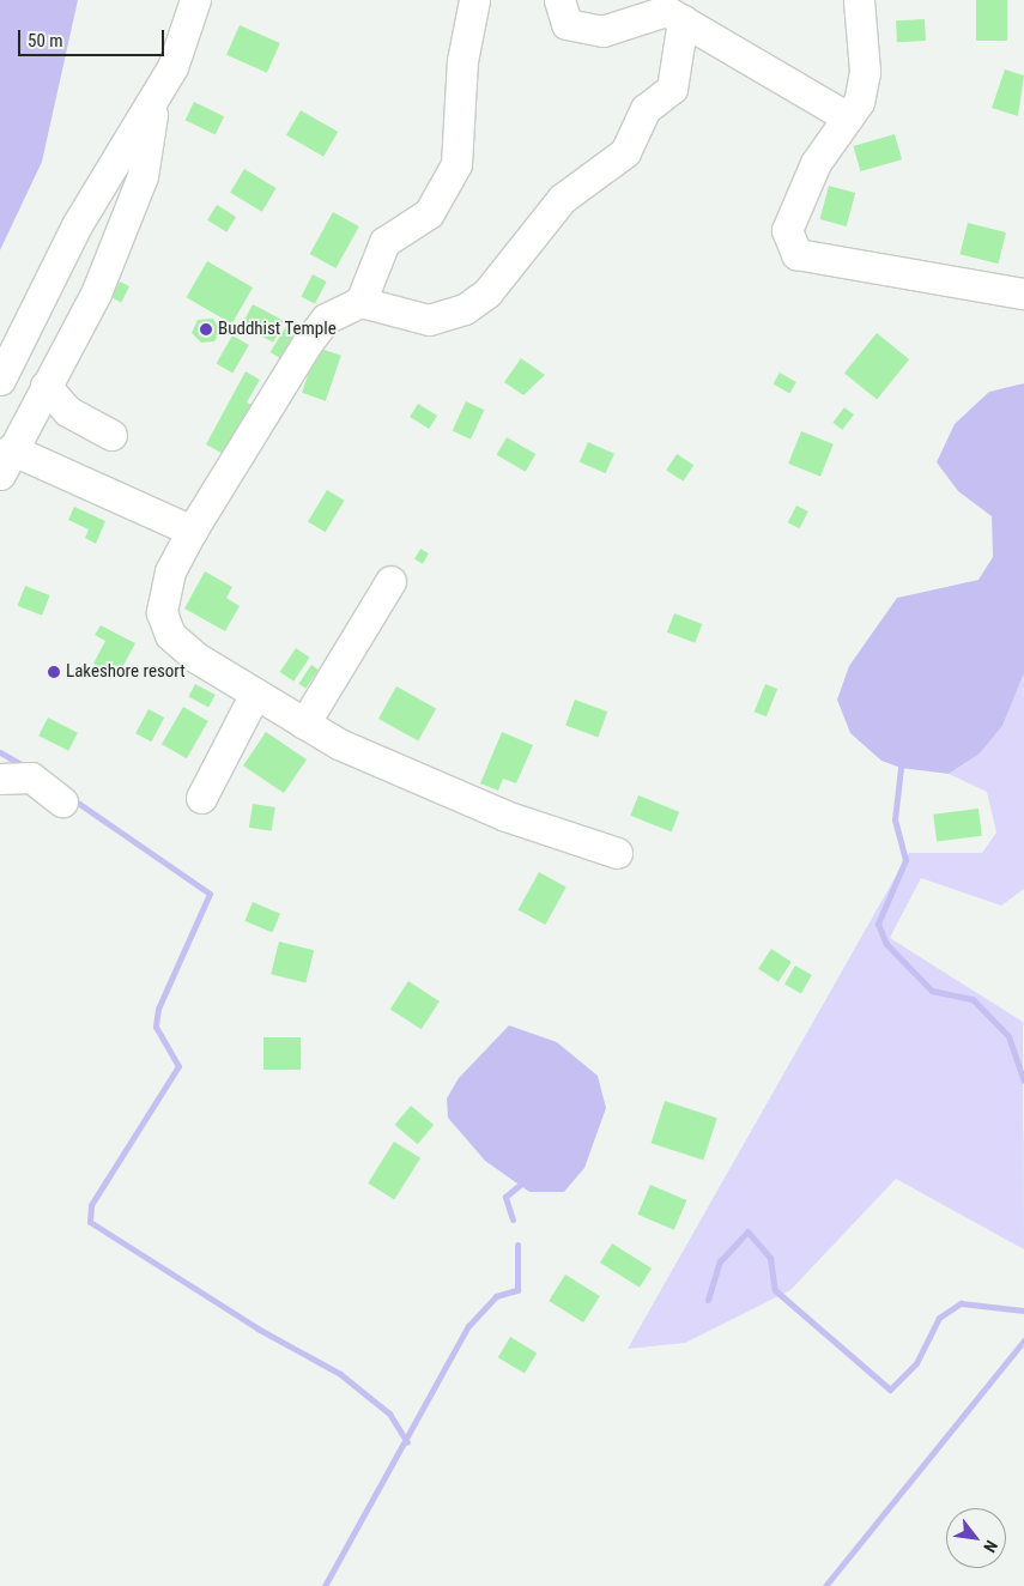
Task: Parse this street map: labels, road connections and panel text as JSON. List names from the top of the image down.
{
  "places": ["Buddhist Temple", "Lakeshore resort"],
  "scale_bar": "50 m",
  "north": "bottom right"
}
